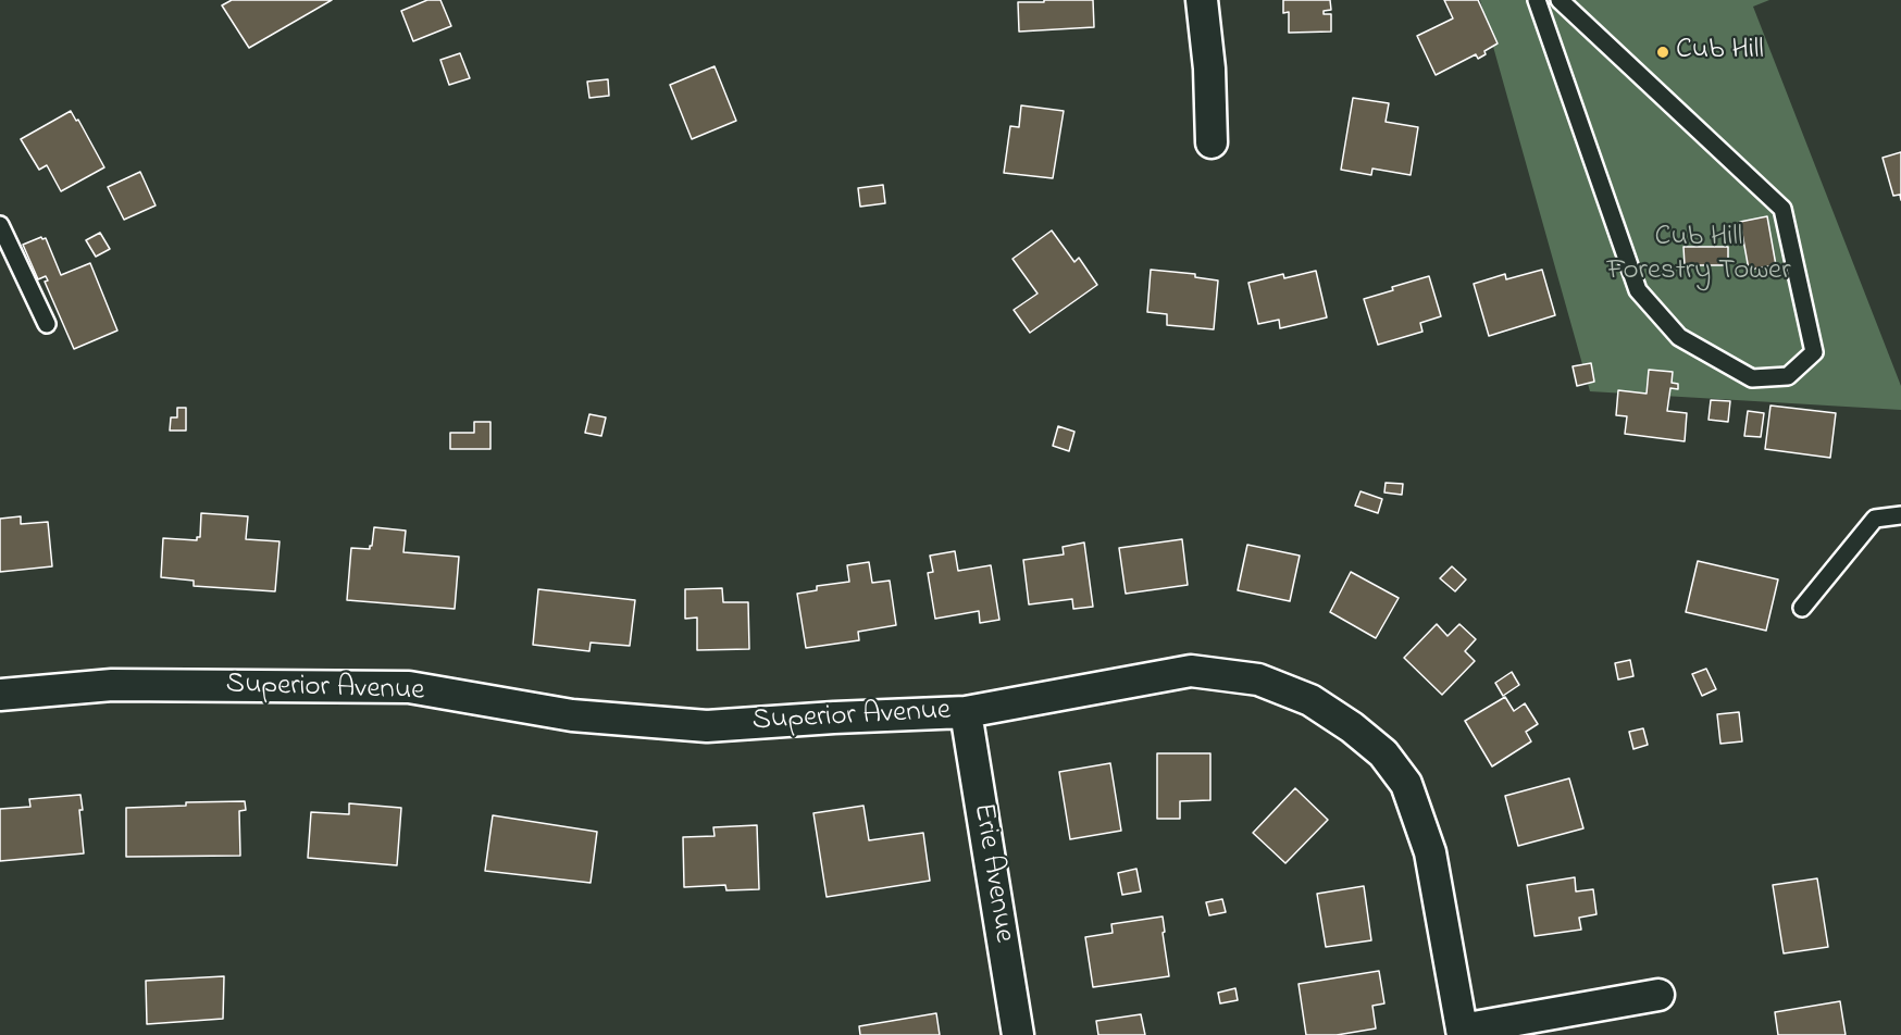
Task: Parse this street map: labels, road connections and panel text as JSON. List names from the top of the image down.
{
  "streets": {
    "street": ["Superior Avenue", "Erie Avenue"]
  },
  "crossings": [
    ["Superior Avenue", "Erie Avenue"]
  ],
  "parks": ["Cub Hill Forestry Tower"],
  "places": ["Cub Hill"]
}
